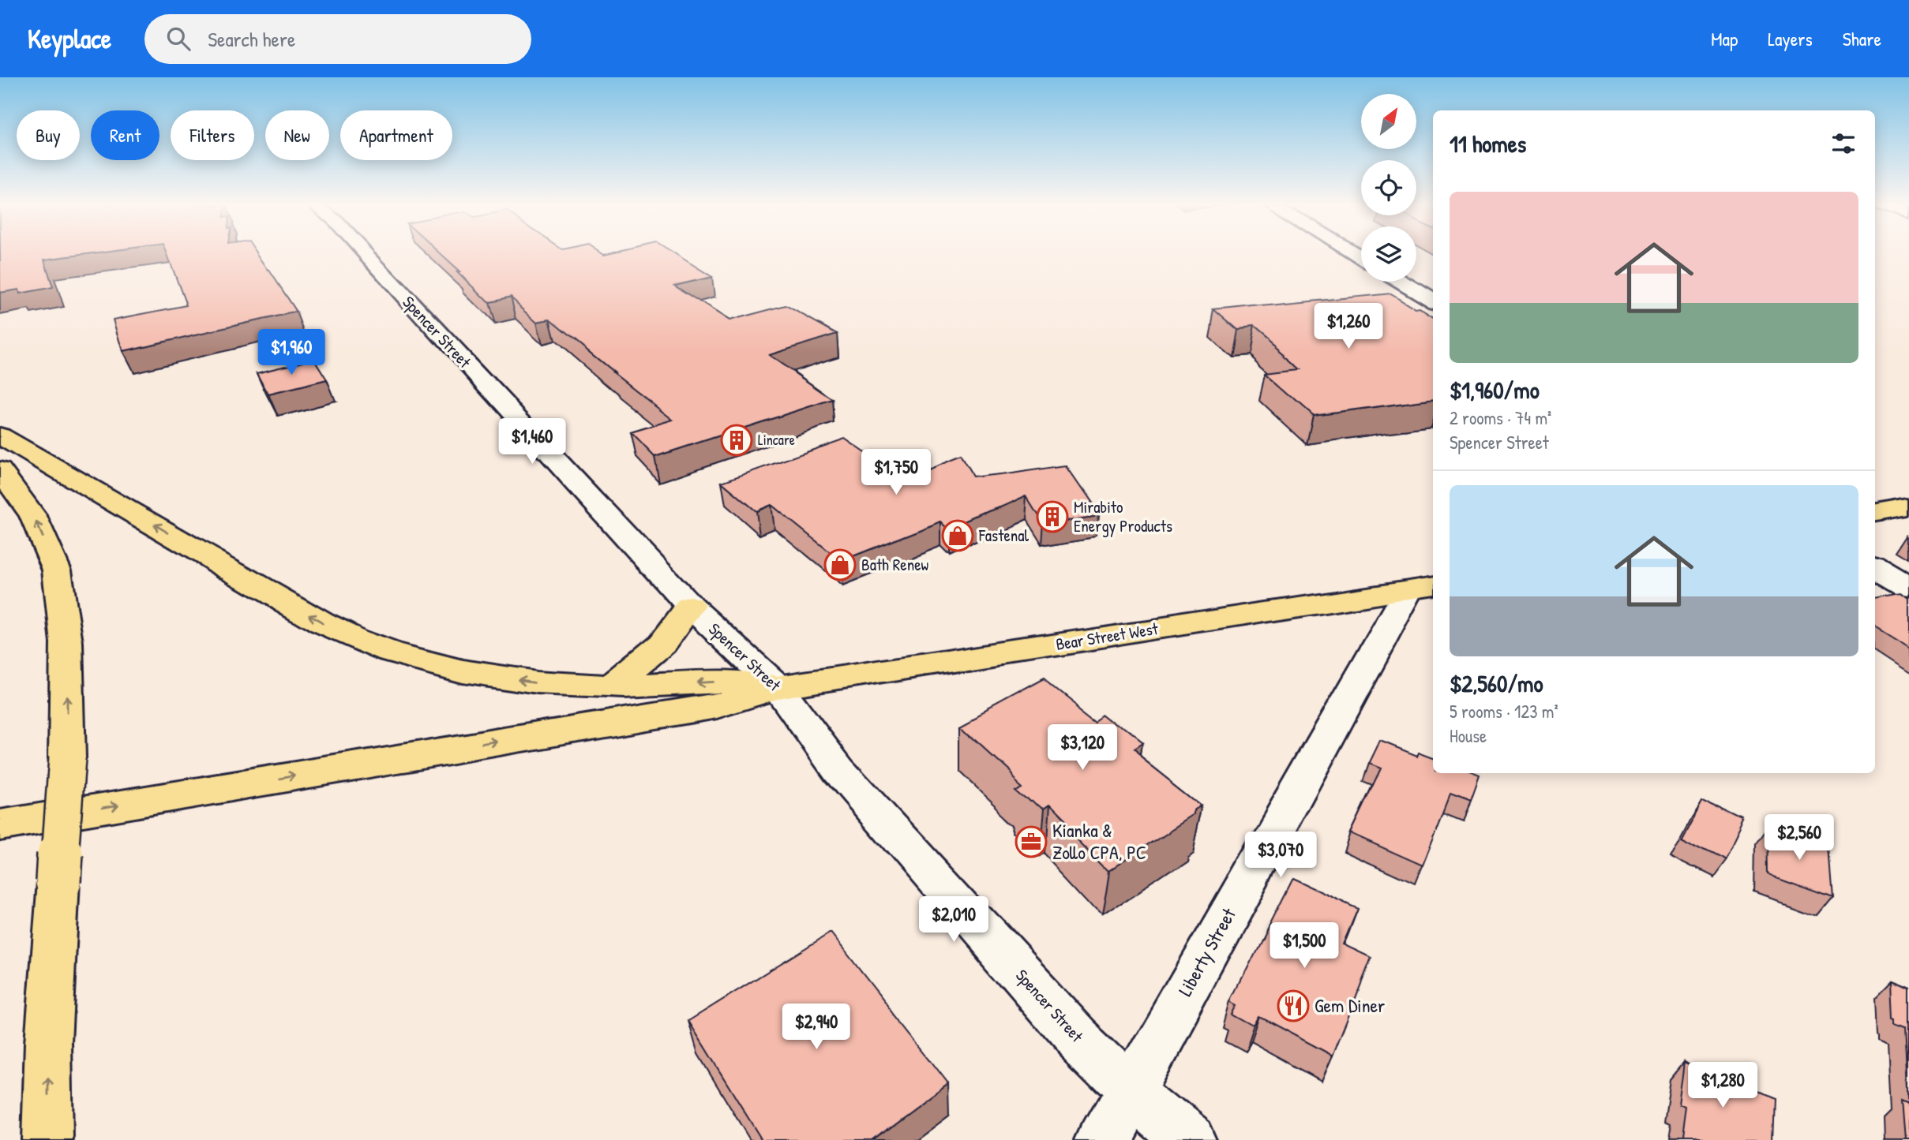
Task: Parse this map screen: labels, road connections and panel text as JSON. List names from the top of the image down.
{
  "streets": {
    "main road": ["Spencer Street", "Bear Street West", "Liberty Street"]
  },
  "crossings": [
    ["Spencer Street", "Bear Street West"],
    ["Spencer Street", "Liberty Street"],
    ["Bear Street West", "Liberty Street"]
  ],
  "places": {
    "building": ["Lincare", "Mirabito Energy Products"],
    "shop": ["Fastenal", "Bath Renew"],
    "office": ["Kianka & Zollo CPA, PC"],
    "restaurant": ["Gem Diner"]
  },
  "north": "top right",
  "page": {
    "header": "Keyplace",
    "search": "Search here",
    "nav": ["Map", "Layers", "Share"],
    "chip": [
      "Buy",
      "Rent",
      "Filters",
      "New",
      "Apartment"
    ],
    "heading": "11 homes",
    "list": [
      {
        "name": "$1,960/mo",
        "note": "2 rooms · 74 m² · Spencer Street"
      },
      {
        "name": "$2,560/mo",
        "note": "5 rooms · 123 m² · House"
      }
    ],
    "price": [
      "$1,260",
      "$1,960",
      "$1,460",
      "$1,750",
      "$3,120",
      "$2,560",
      "$3,070",
      "$2,010",
      "$1,500",
      "$2,940",
      "$1,280"
    ]
  }
}
